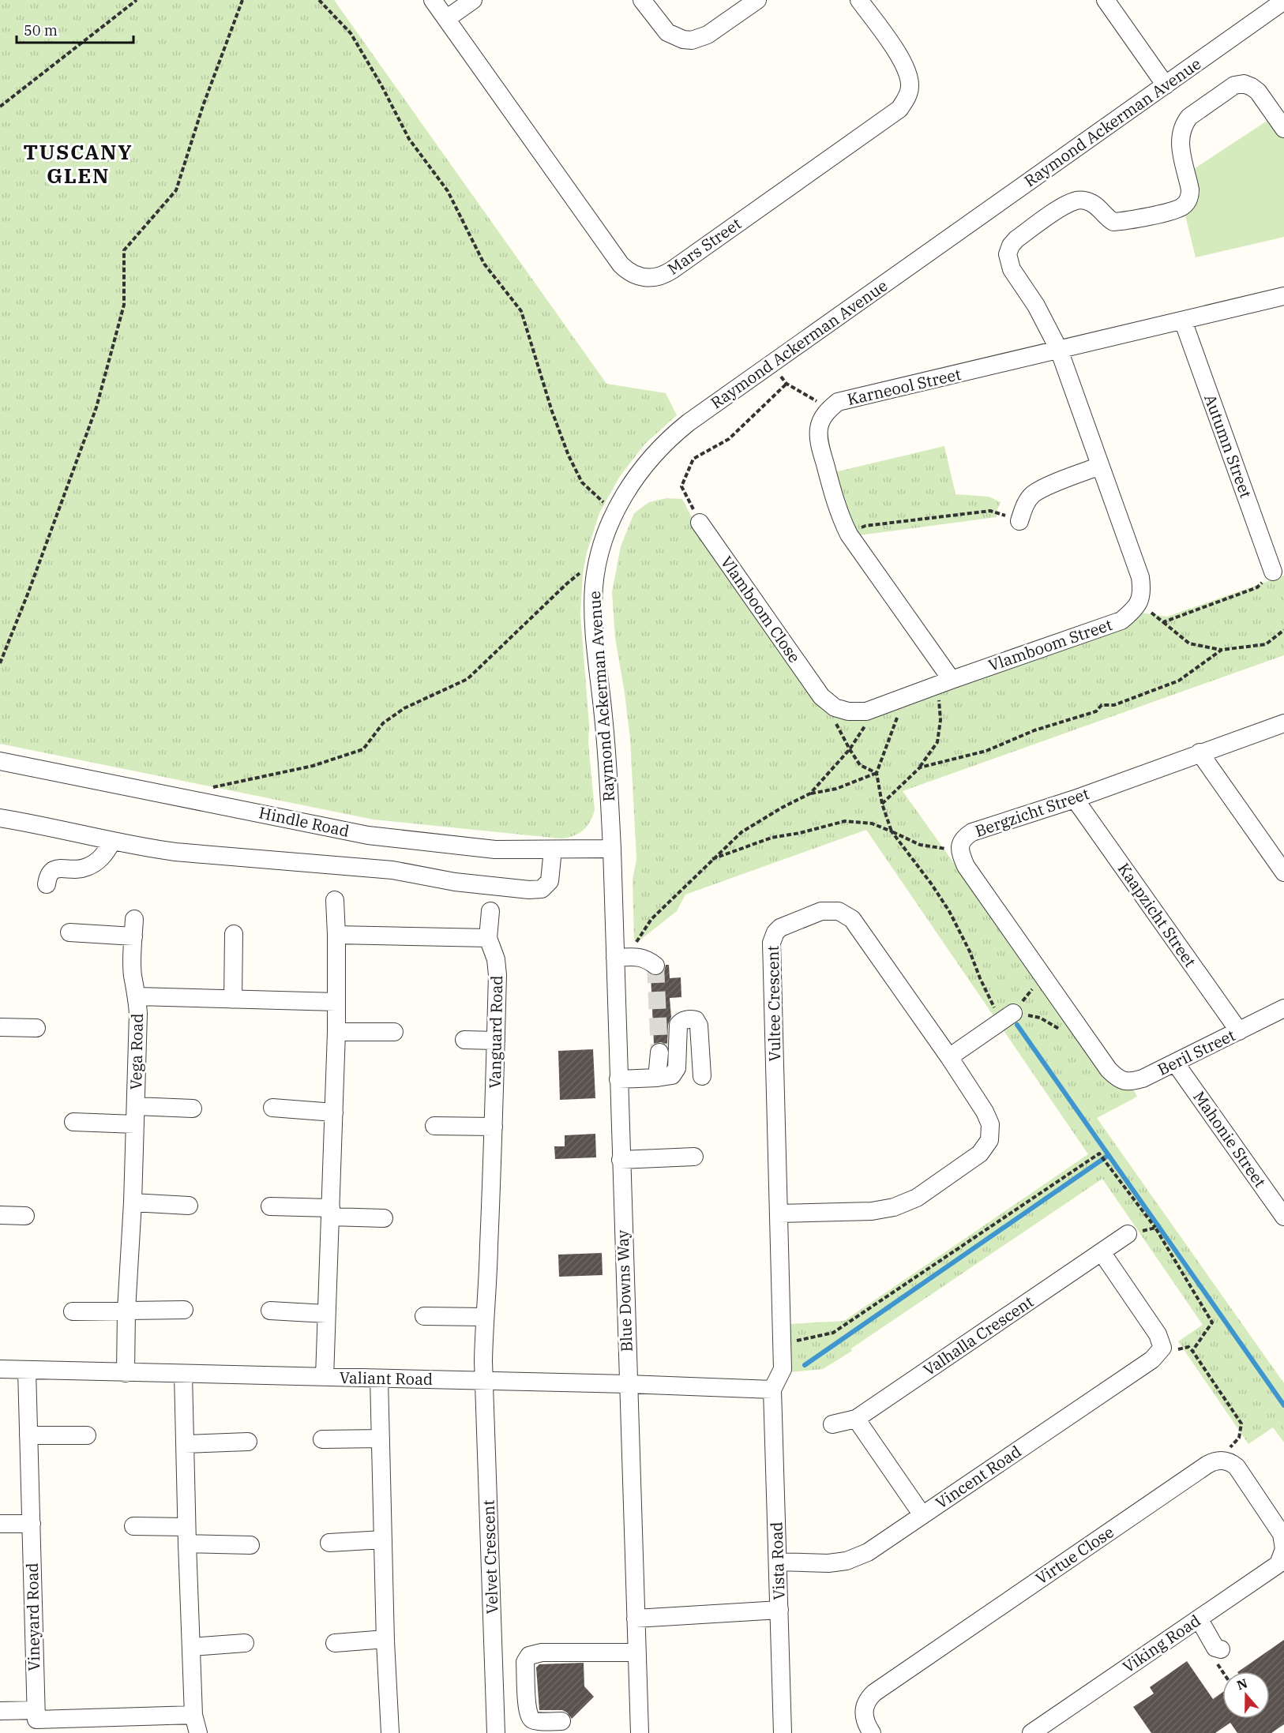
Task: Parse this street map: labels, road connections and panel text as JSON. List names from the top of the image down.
{
  "streets": {
    "street": [
      "Raymond Ackerman Avenue",
      "Mars Street",
      "Karneool Street",
      "Autumn Street",
      "Vlamboom Close",
      "Vlamboom Street",
      "Bergzicht Street",
      "Hindle Road",
      "Kaapzicht Street",
      "Vultee Crescent",
      "Vanguard Road",
      "Vega Road",
      "Beril Street",
      "Mahonie Street",
      "Blue Downs Way",
      "Valhalla Crescent",
      "Valiant Road",
      "Vincent Road",
      "Virtue Close",
      "Velvet Crescent",
      "Vista Road",
      "Vineyard Road",
      "Viking Road"
    ]
  },
  "crossings": [
    ["Raymond Ackerman Avenue", "Hindle Road"],
    ["Raymond Ackerman Avenue", "Blue Downs Way"],
    ["Karneool Street", "Autumn Street"],
    ["Karneool Street", "Vlamboom Street"],
    ["Vlamboom Close", "Vlamboom Street"],
    ["Bergzicht Street", "Kaapzicht Street"],
    ["Bergzicht Street", "Beril Street"],
    ["Hindle Road", "Blue Downs Way"],
    ["Kaapzicht Street", "Beril Street"],
    ["Vultee Crescent", "Valiant Road"],
    ["Vultee Crescent", "Vista Road"],
    ["Vanguard Road", "Valiant Road"],
    ["Vanguard Road", "Velvet Crescent"],
    ["Vega Road", "Valiant Road"],
    ["Beril Street", "Mahonie Street"],
    ["Blue Downs Way", "Valiant Road"],
    ["Valiant Road", "Velvet Crescent"],
    ["Valiant Road", "Vista Road"],
    ["Valiant Road", "Vineyard Road"],
    ["Vincent Road", "Vista Road"]
  ],
  "districts": ["TUSCANY GLEN"],
  "scale_bar": "50 m",
  "north": "top"
}
